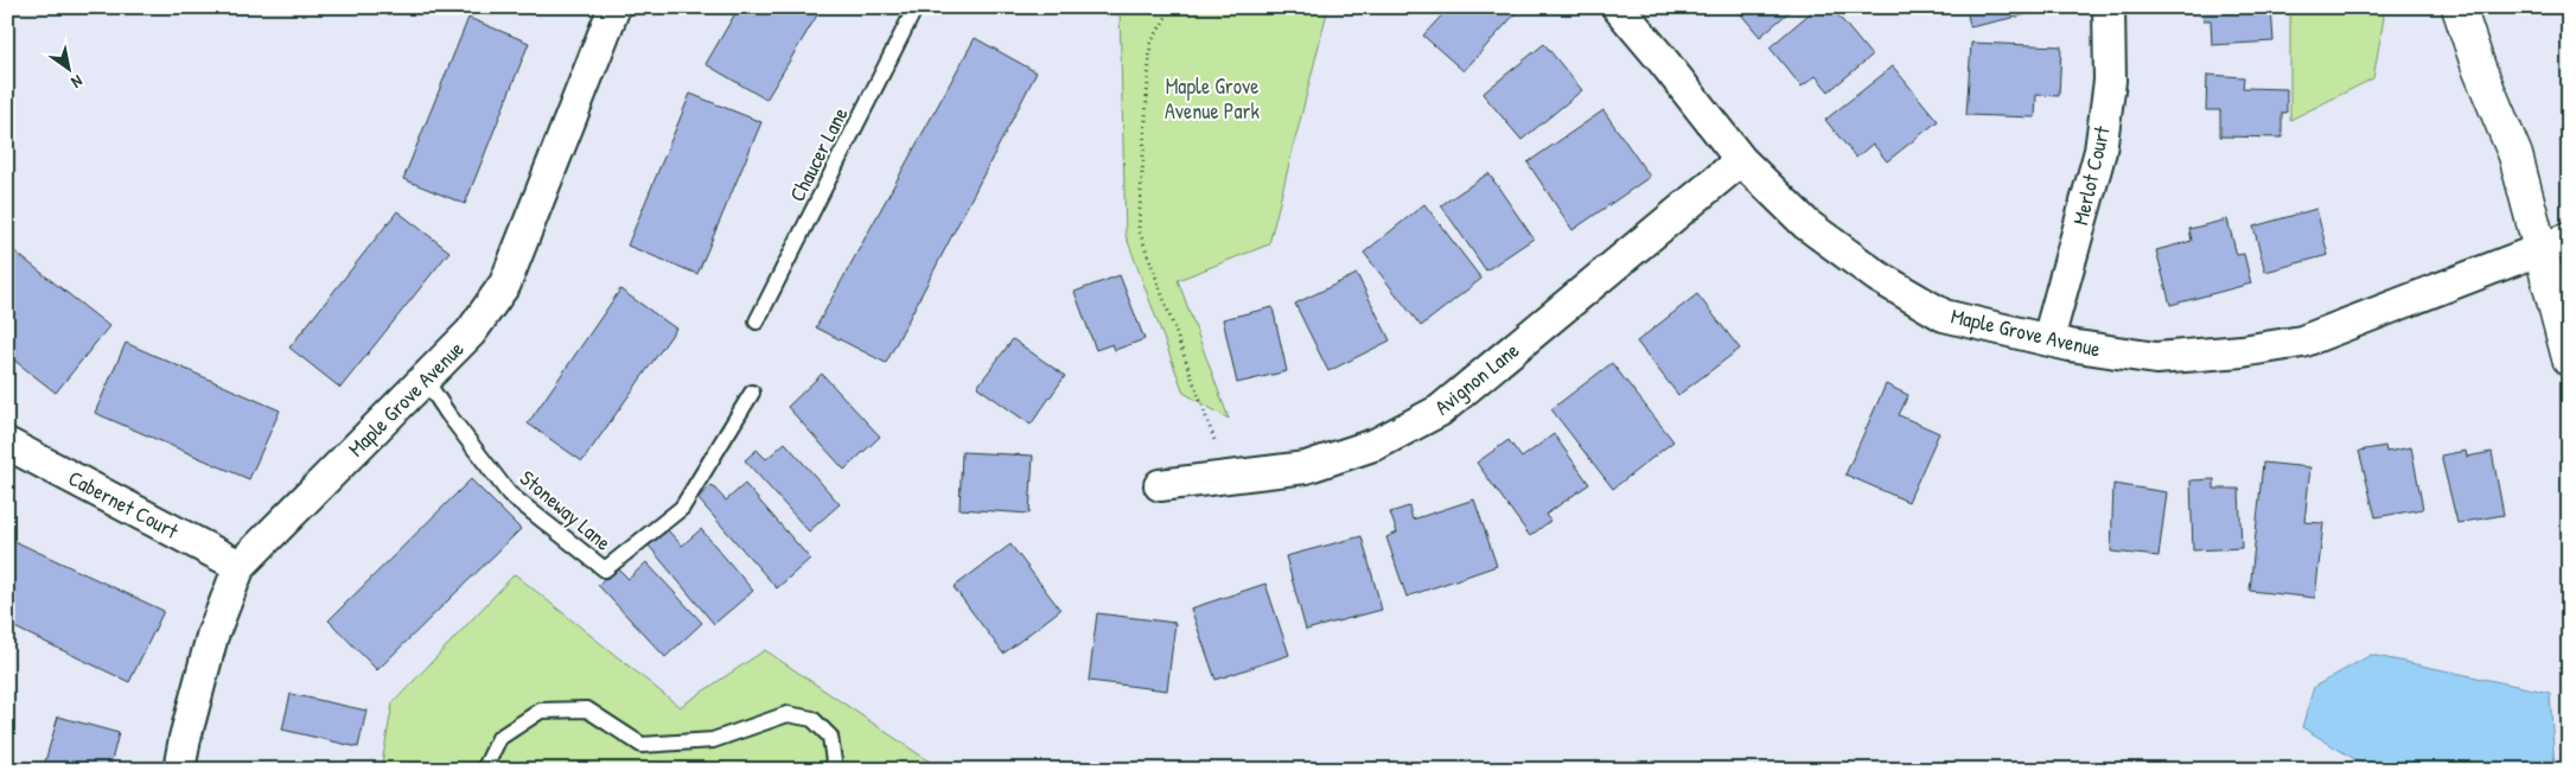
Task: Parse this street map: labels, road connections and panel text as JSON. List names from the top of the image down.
{
  "streets": {
    "street": [
      "Merlot Court",
      "Maple Grove Avenue",
      "Avignon Lane",
      "Cabernet Court"
    ],
    "lane": ["Chaucer Lane", "Stoneway Lane"]
  },
  "crossings": [
    ["Merlot Court", "Maple Grove Avenue"],
    ["Maple Grove Avenue", "Avignon Lane"],
    ["Maple Grove Avenue", "Cabernet Court"],
    ["Maple Grove Avenue", "Stoneway Lane"]
  ],
  "parks": ["Maple Grove Avenue Park"],
  "north": "bottom right"
}
